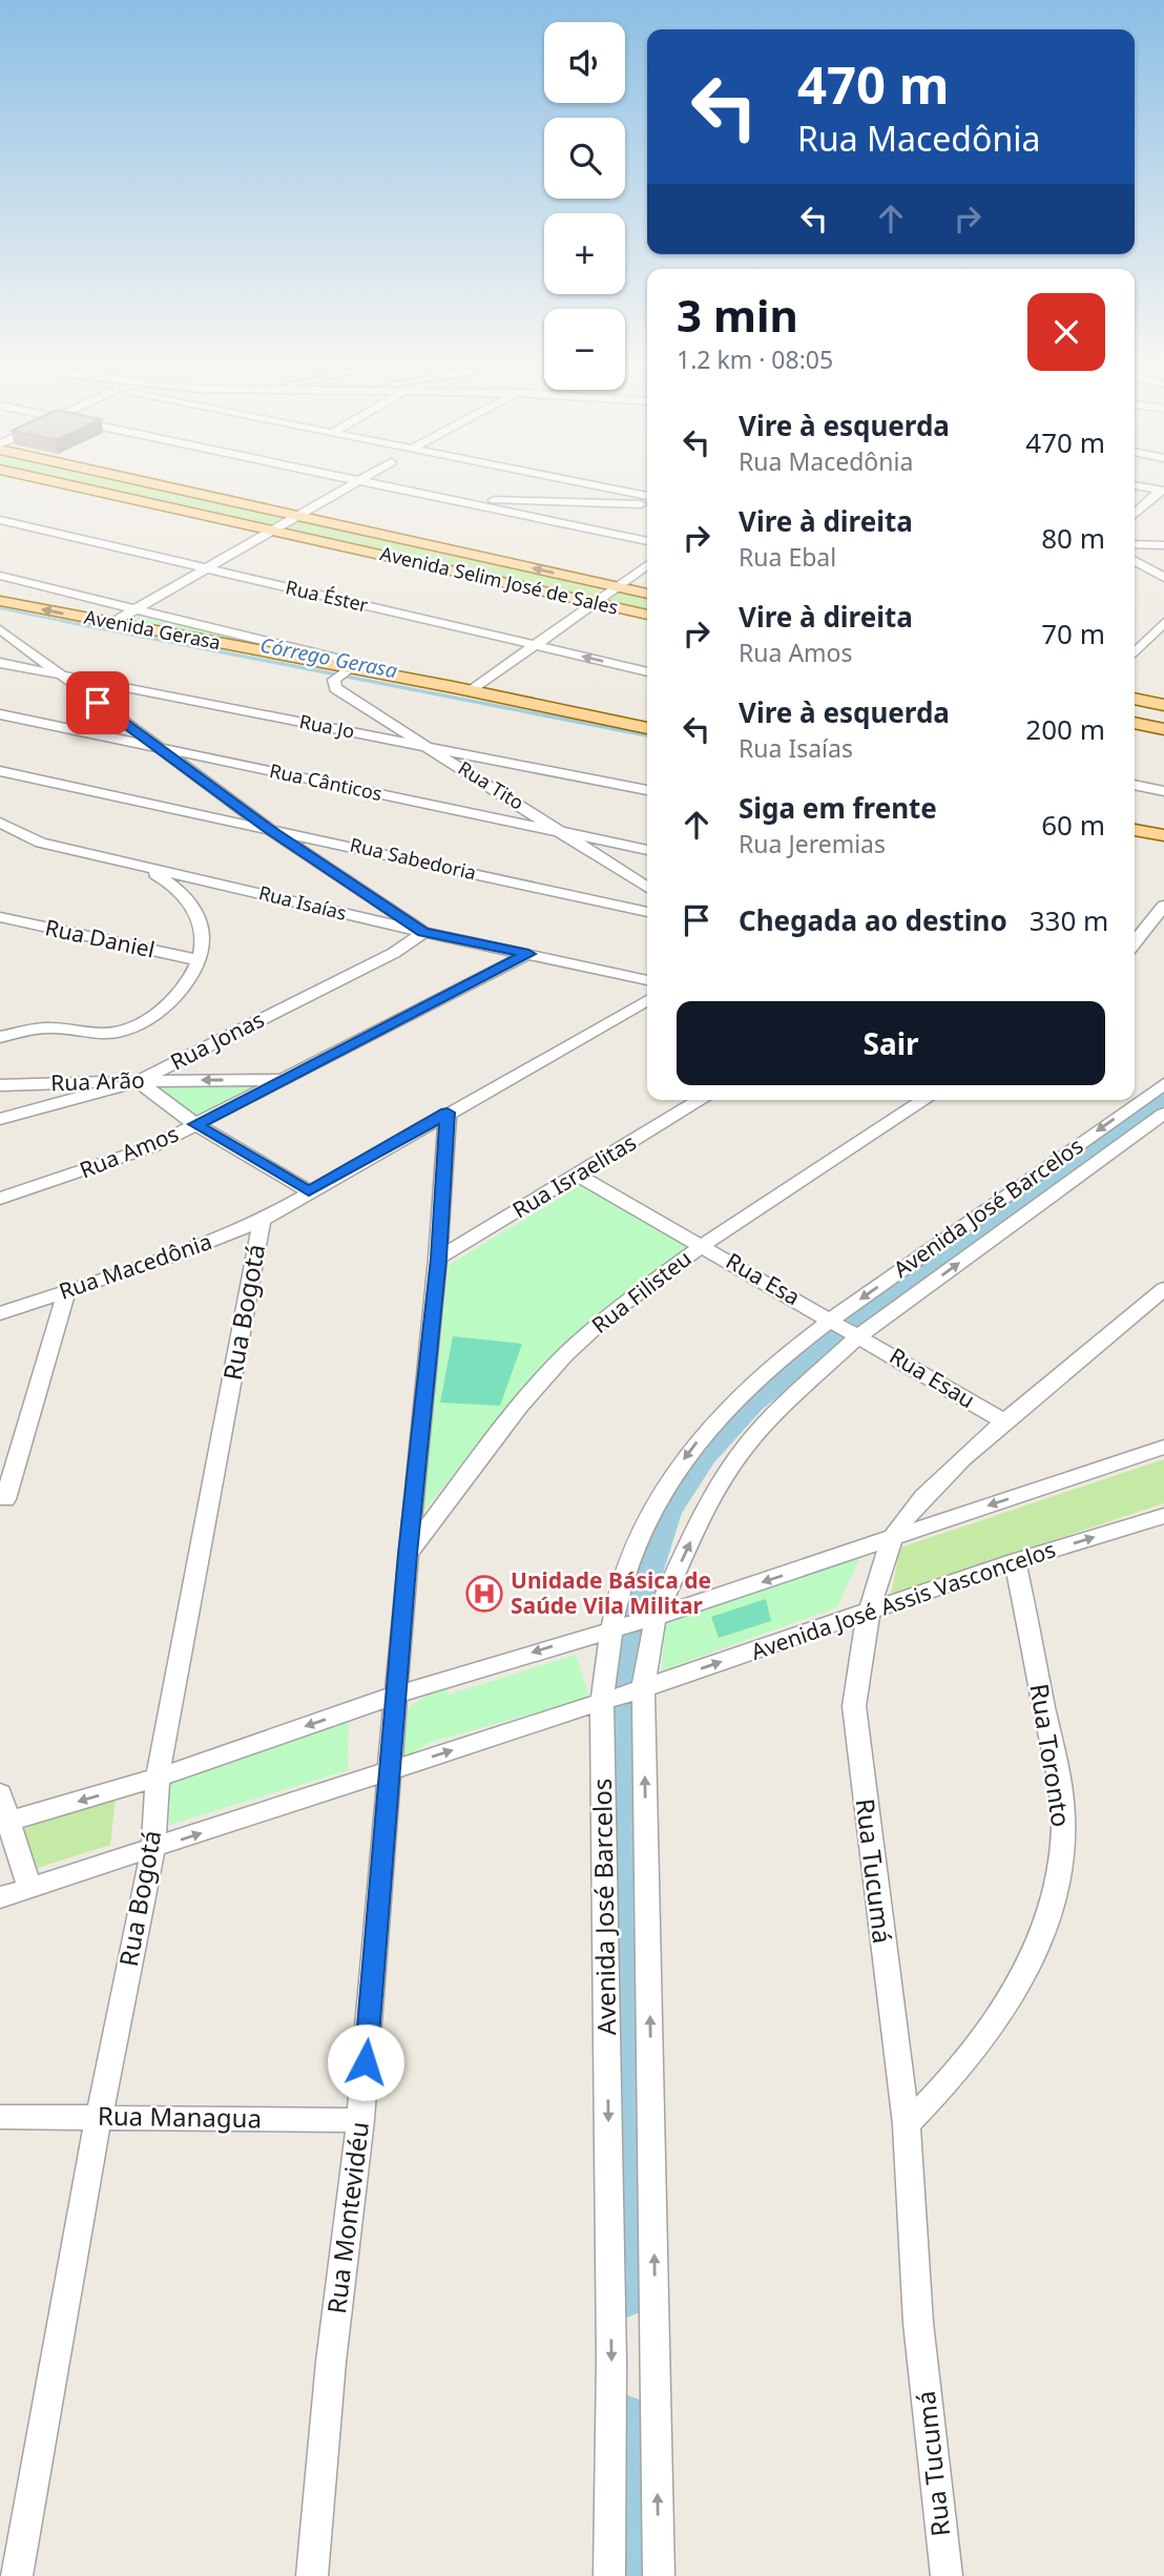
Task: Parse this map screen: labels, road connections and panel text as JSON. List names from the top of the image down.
{
  "streets": {
    "main road": ["Avenida Selim José de Sales", "Avenida Gerasa"],
    "street": [
      "Rua Éster",
      "Rua Jo",
      "Rua Cânticos",
      "Rua Tito",
      "Rua Sabedoria",
      "Rua Isaías",
      "Rua Daniel",
      "Rua Jonas",
      "Rua Arão",
      "Rua Amos",
      "Rua Israelitas",
      "Avenida José Barcelos",
      "Rua Macedônia",
      "Rua Esa",
      "Rua Filisteu",
      "Rua Bogotá",
      "Rua Esau",
      "Avenida José Assis Vasconcelos",
      "Rua Toronto",
      "Rua Tucumá",
      "Rua Managua",
      "Rua Montevidéu"
    ]
  },
  "crossings": [
    ["Avenida Gerasa", "Rua Tito"],
    ["Rua Jo", "Rua Tito"],
    ["Rua Cânticos", "Rua Tito"],
    ["Rua Isaías", "Rua Jonas"],
    ["Rua Isaías", "Rua Amos"],
    ["Rua Jonas", "Rua Arão"],
    ["Rua Arão", "Rua Amos"],
    ["Rua Israelitas", "Rua Esa"],
    ["Rua Israelitas", "Rua Montevidéu"],
    ["Avenida José Barcelos", "Rua Esa"],
    ["Avenida José Barcelos", "Rua Esau"],
    ["Avenida José Barcelos", "Avenida José Assis Vasconcelos"],
    ["Rua Macedônia", "Rua Bogotá"],
    ["Rua Macedônia", "Rua Montevidéu"],
    ["Rua Esa", "Rua Filisteu"],
    ["Rua Esa", "Rua Esau"],
    ["Rua Filisteu", "Rua Montevidéu"],
    ["Rua Bogotá", "Avenida José Assis Vasconcelos"],
    ["Rua Bogotá", "Rua Managua"],
    ["Rua Esau", "Rua Tucumá"],
    ["Avenida José Assis Vasconcelos", "Rua Toronto"],
    ["Avenida José Assis Vasconcelos", "Rua Tucumá"],
    ["Avenida José Assis Vasconcelos", "Rua Montevidéu"],
    ["Rua Toronto", "Rua Tucumá"],
    ["Rua Managua", "Rua Montevidéu"]
  ],
  "one_way": ["Rua Arão"],
  "water": ["Córrego Gerasa"],
  "places": {
    "hospital": ["Unidade Básica de Saúde Vila Militar"]
  },
  "page": {
    "map_buttons": ["+", "−"],
    "turn": ["470 m", "Rua Macedônia"],
    "heading": ["3 min", "1.2 km · 08:05"],
    "list": [
      {
        "name": "Vire à esquerda",
        "note": "Rua Macedônia",
        "value": "470 m"
      },
      {
        "name": "Vire à direita",
        "note": "Rua Ebal",
        "value": "80 m"
      },
      {
        "name": "Vire à direita",
        "note": "Rua Amos",
        "value": "70 m"
      },
      {
        "name": "Vire à esquerda",
        "note": "Rua Isaías",
        "value": "200 m"
      },
      {
        "name": "Siga em frente",
        "note": "Rua Jeremias",
        "value": "60 m"
      },
      {
        "name": "Chegada ao destino",
        "value": "330 m"
      }
    ],
    "buttons": "Sair"
  }
}
